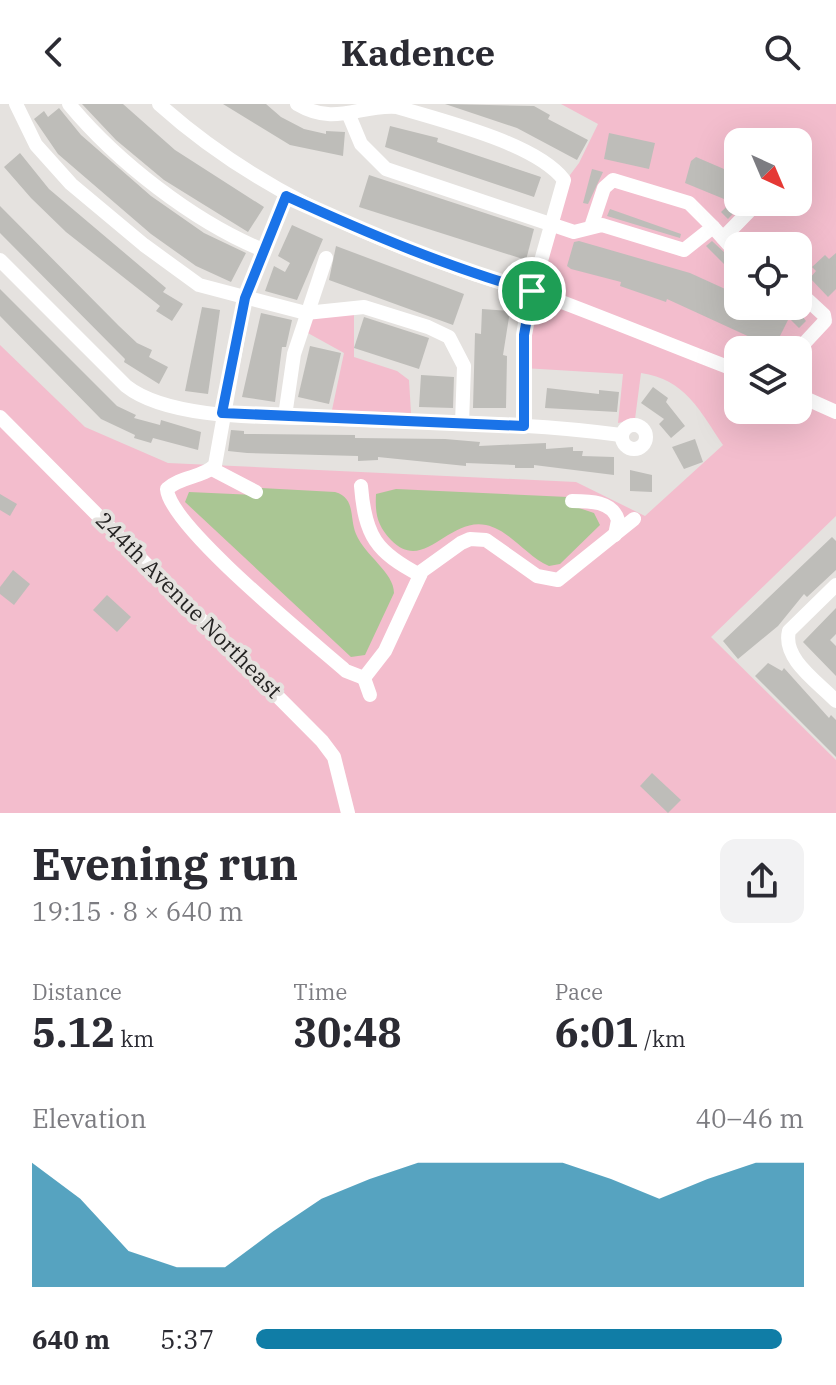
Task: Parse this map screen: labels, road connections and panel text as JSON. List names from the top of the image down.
{
  "streets": {
    "street": ["244th Avenue Northeast"]
  },
  "north": "bottom right",
  "page": {
    "header": "Kadence",
    "heading": ["Evening run", "19:15 · 8 × 640 m"],
    "stats": [
      ["Distance", "5.12 km"],
      ["Time", "30:48"],
      ["Pace", "6:01 /km"]
    ],
    "chart": ["Elevation", "40–46 m"],
    "list": [
      {
        "name": "640 m",
        "note": "5:37"
      }
    ]
  }
}
